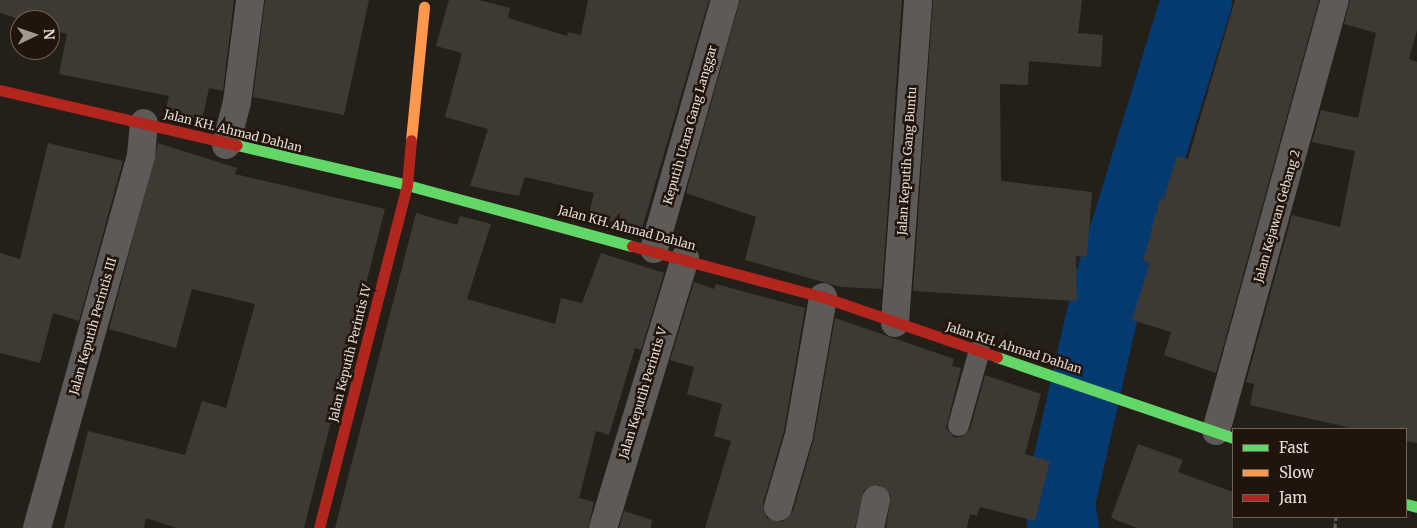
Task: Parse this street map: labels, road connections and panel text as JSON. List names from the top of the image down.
{
  "streets": {
    "street": [
      "Keputih Utara Gang Langgar",
      "Jalan KH. Ahmad Dahlan",
      "Jalan Keputih Gang Buntu",
      "Jalan Kejawan Gebang 2",
      "Jalan Keputih Perintis III",
      "Jalan Keputih Perintis IV",
      "Jalan Keputih Perintis V"
    ]
  },
  "crossings": [
    ["Keputih Utara Gang Langgar", "Jalan KH. Ahmad Dahlan"],
    ["Jalan KH. Ahmad Dahlan", "Jalan Keputih Gang Buntu"],
    ["Jalan KH. Ahmad Dahlan", "Jalan Kejawan Gebang 2"],
    ["Jalan KH. Ahmad Dahlan", "Jalan Keputih Perintis III"],
    ["Jalan KH. Ahmad Dahlan", "Jalan Keputih Perintis IV"],
    ["Jalan KH. Ahmad Dahlan", "Jalan Keputih Perintis V"]
  ],
  "legend": ["Fast", "Slow", "Jam"],
  "north": "right"
}
